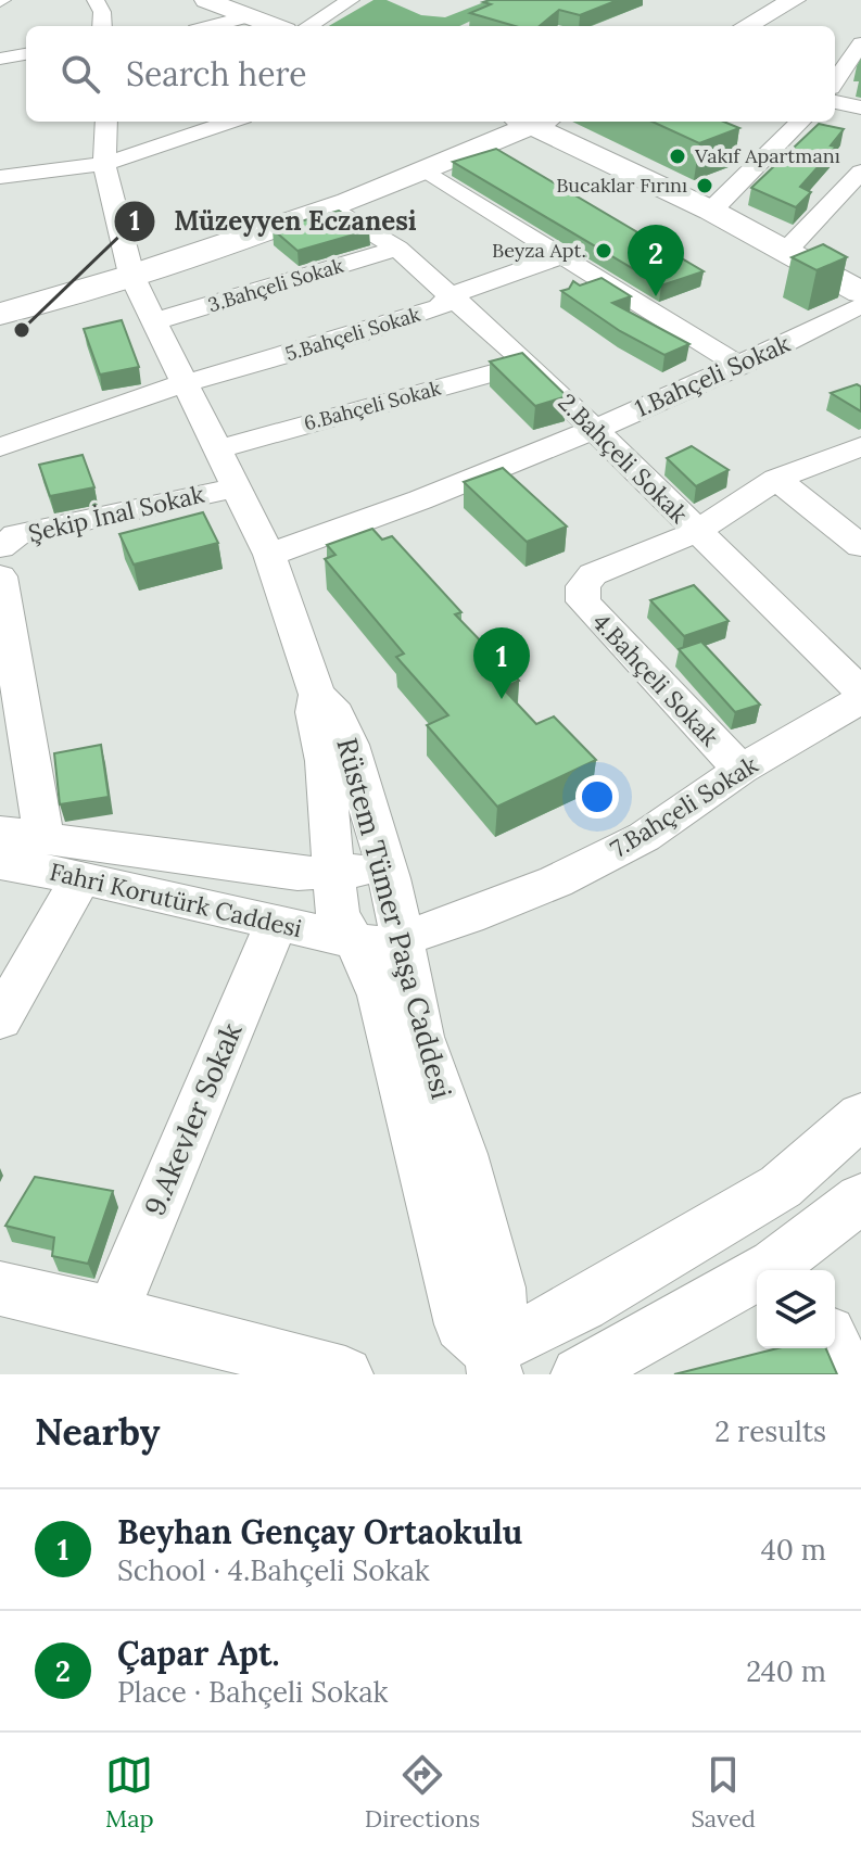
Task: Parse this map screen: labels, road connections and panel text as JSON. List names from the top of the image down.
{
  "streets": {
    "street": [
      "3.Bahçeli Sokak",
      "5.Bahçeli Sokak",
      "1.Bahçeli Sokak",
      "6.Bahçeli Sokak",
      "2.Bahçeli Sokak",
      "Şekip İnal Sokak",
      "4.Bahçeli Sokak",
      "7.Bahçeli Sokak",
      "Fahri Korutürk Caddesi",
      "Rüstem Tümer Paşa Caddesi",
      "9.Akevler Sokak"
    ]
  },
  "crossings": [
    ["3.Bahçeli Sokak", "2.Bahçeli Sokak"],
    ["3.Bahçeli Sokak", "Rüstem Tümer Paşa Caddesi"],
    ["5.Bahçeli Sokak", "2.Bahçeli Sokak"],
    ["5.Bahçeli Sokak", "Rüstem Tümer Paşa Caddesi"],
    ["1.Bahçeli Sokak", "2.Bahçeli Sokak"],
    ["1.Bahçeli Sokak", "Rüstem Tümer Paşa Caddesi"],
    ["6.Bahçeli Sokak", "2.Bahçeli Sokak"],
    ["6.Bahçeli Sokak", "Rüstem Tümer Paşa Caddesi"],
    ["2.Bahçeli Sokak", "4.Bahçeli Sokak"],
    ["Şekip İnal Sokak", "Rüstem Tümer Paşa Caddesi"],
    ["4.Bahçeli Sokak", "7.Bahçeli Sokak"],
    ["7.Bahçeli Sokak", "Fahri Korutürk Caddesi"],
    ["7.Bahçeli Sokak", "Rüstem Tümer Paşa Caddesi"],
    ["Fahri Korutürk Caddesi", "Rüstem Tümer Paşa Caddesi"],
    ["Fahri Korutürk Caddesi", "9.Akevler Sokak"]
  ],
  "places": [
    "Vakıf Apartmanı",
    "Bucaklar Fırını",
    "Beyza Apt.",
    "Müzeyyen Eczanesi"
  ],
  "page": {
    "search": "Search here",
    "pins": ["2", "1"],
    "heading": ["Nearby", "2 results"],
    "list": [
      {
        "mark": "1",
        "name": "Beyhan Gençay Ortaokulu",
        "note": "School · 4.Bahçeli Sokak",
        "value": "40 m"
      },
      {
        "mark": "2",
        "name": "Çapar Apt.",
        "note": "Place · Bahçeli Sokak",
        "value": "240 m"
      }
    ],
    "nav": ["Map", "Directions", "Saved"]
  }
}
